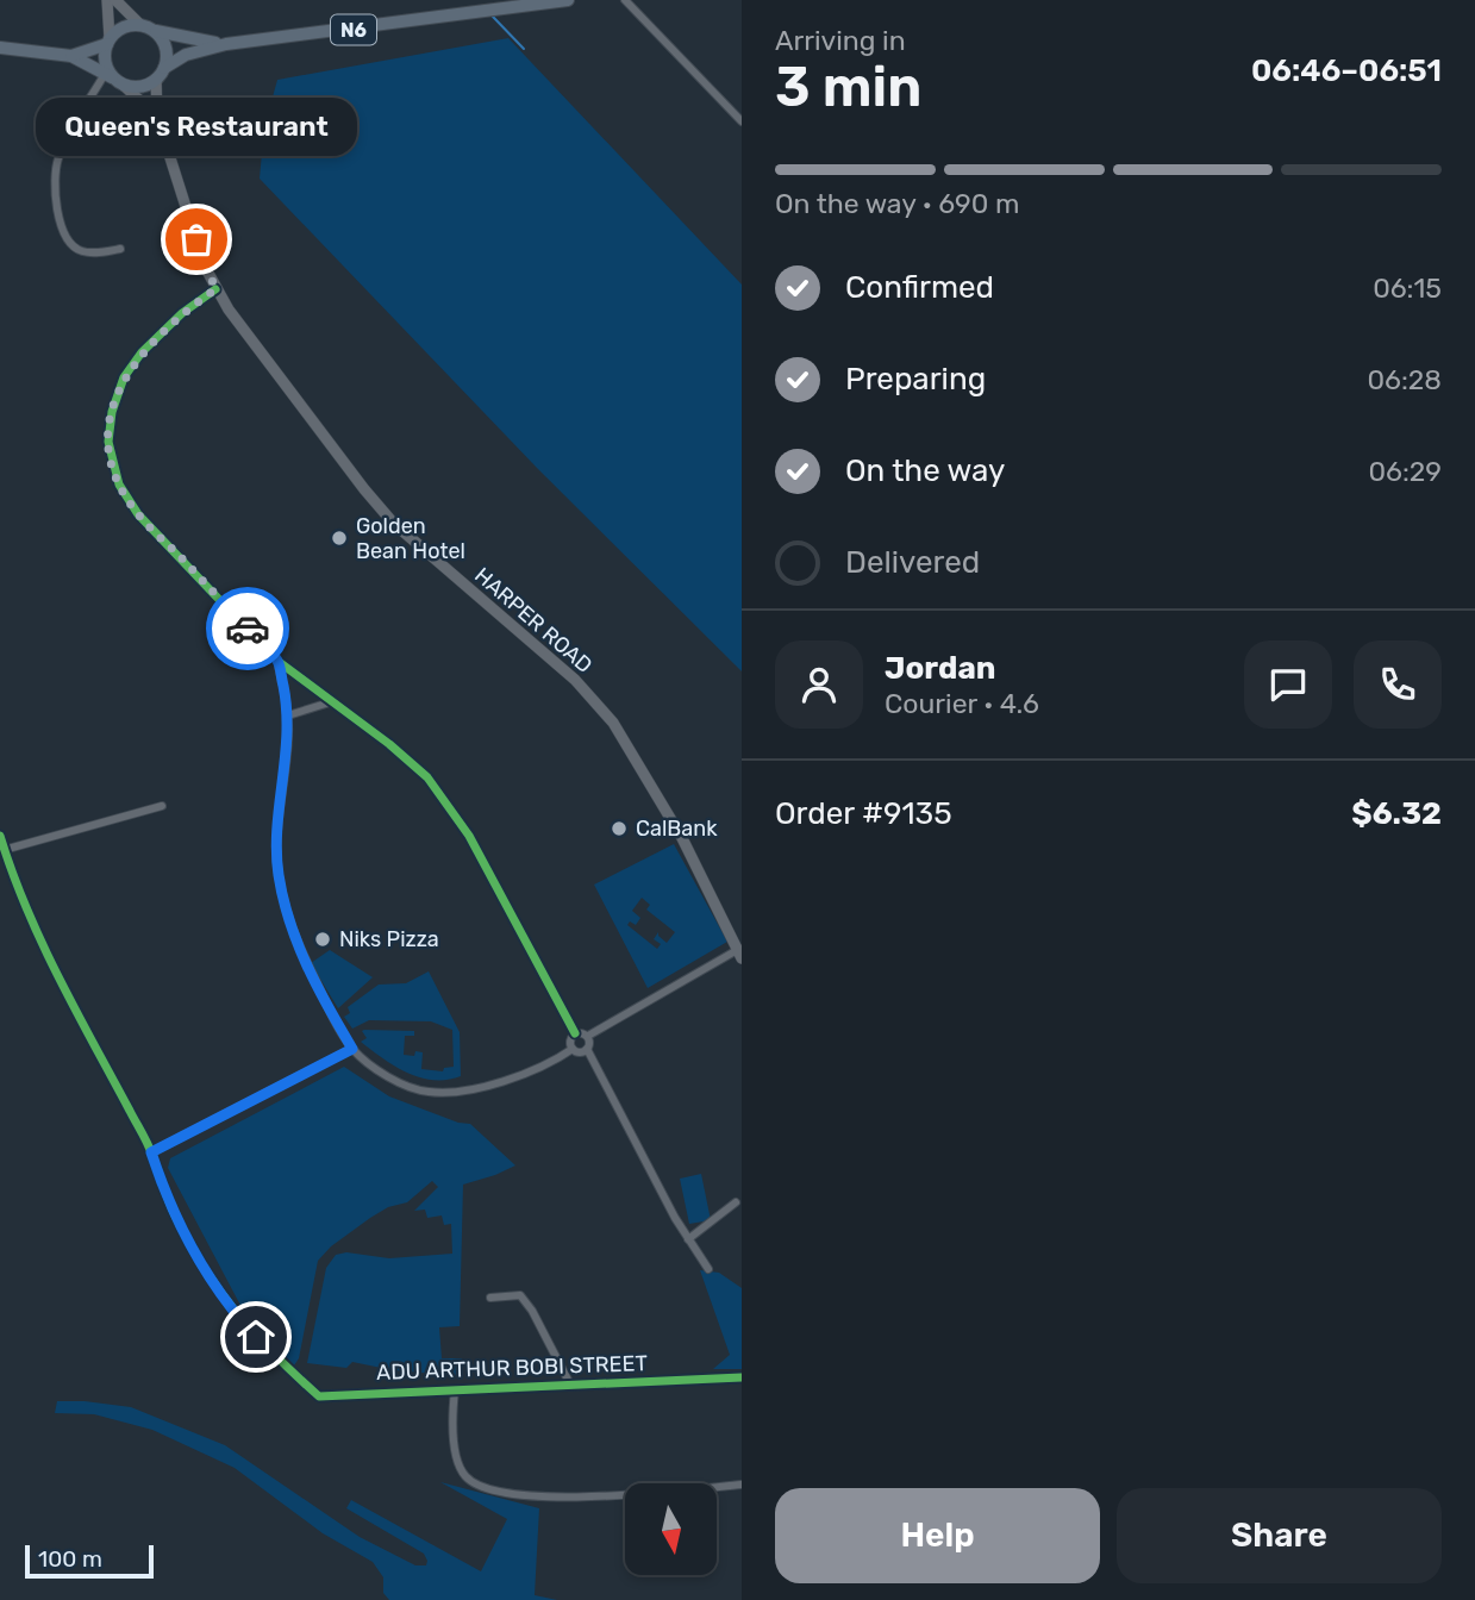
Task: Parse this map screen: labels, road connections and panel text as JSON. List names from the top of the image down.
{
  "streets": {
    "highway": ["N6"],
    "main road": ["HARPER ROAD"],
    "street": ["ADU ARTHUR BOBI STREET"]
  },
  "crossings": [
    ["N6", "HARPER ROAD"]
  ],
  "places": [
    "Queen's Restaurant",
    "Golden Bean Hotel",
    "CalBank",
    "Niks Pizza"
  ],
  "scale_bar": "100 m",
  "north": "bottom",
  "page": {
    "heading": ["3 min", "Arriving in", "06:46–06:51"],
    "panel": [
      "Jordan",
      "Courier · 4.6",
      "Order #9135",
      "$6.32"
    ],
    "bubble": "Queen's Restaurant",
    "bar": "On the way · 690 m",
    "list": [
      ["Confirmed", "06:15"],
      ["Preparing", "06:28"],
      ["On the way", "06:29"],
      "Delivered"
    ],
    "buttons": ["Help", "Share"],
    "scale": "100 m"
  }
}
